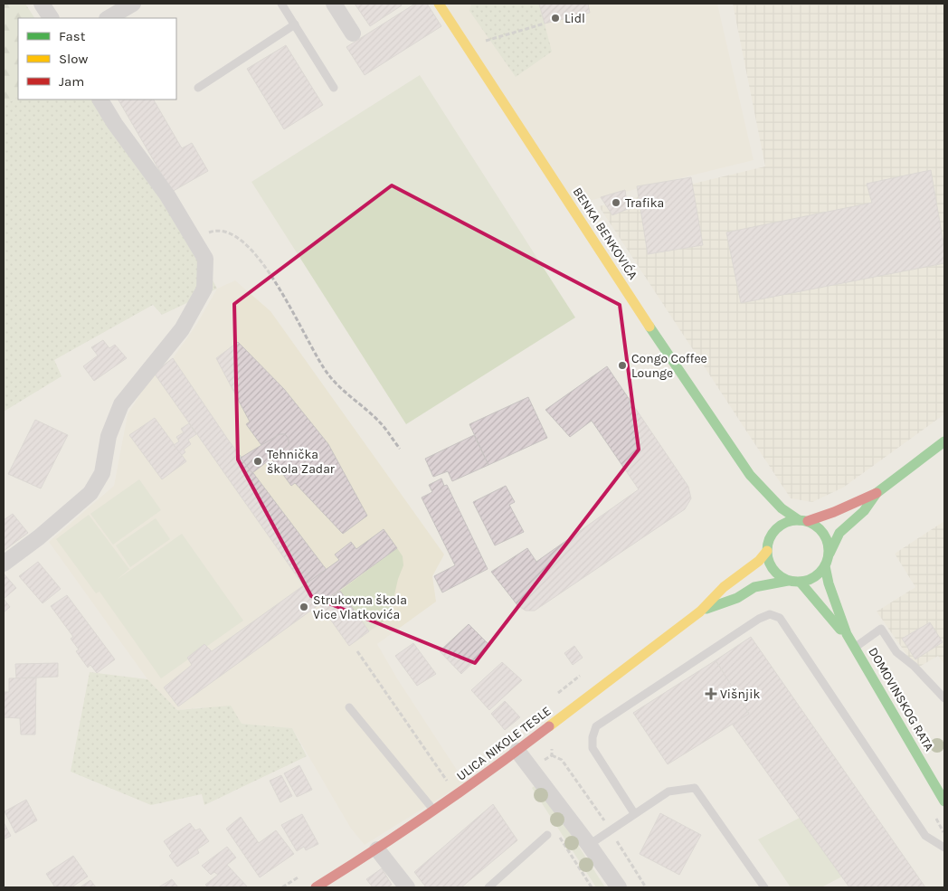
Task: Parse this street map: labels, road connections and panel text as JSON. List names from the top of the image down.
{
  "streets": {
    "main road": ["BENKA BENKOVIĆA", "DOMOVINSKOG RATA", "ULICA NIKOLE TESLE"]
  },
  "crossings": [
    ["BENKA BENKOVIĆA", "DOMOVINSKOG RATA"],
    ["BENKA BENKOVIĆA", "ULICA NIKOLE TESLE"],
    ["DOMOVINSKOG RATA", "ULICA NIKOLE TESLE"]
  ],
  "places": {
    "other": [
      "Lidl",
      "Trafika",
      "Congo Coffee Lounge",
      "Tehnička škola Zadar",
      "Strukovna škola Vice Vlatkovića"
    ],
    "health": ["Višnjik"]
  },
  "legend": ["Fast", "Slow", "Jam"]
}
